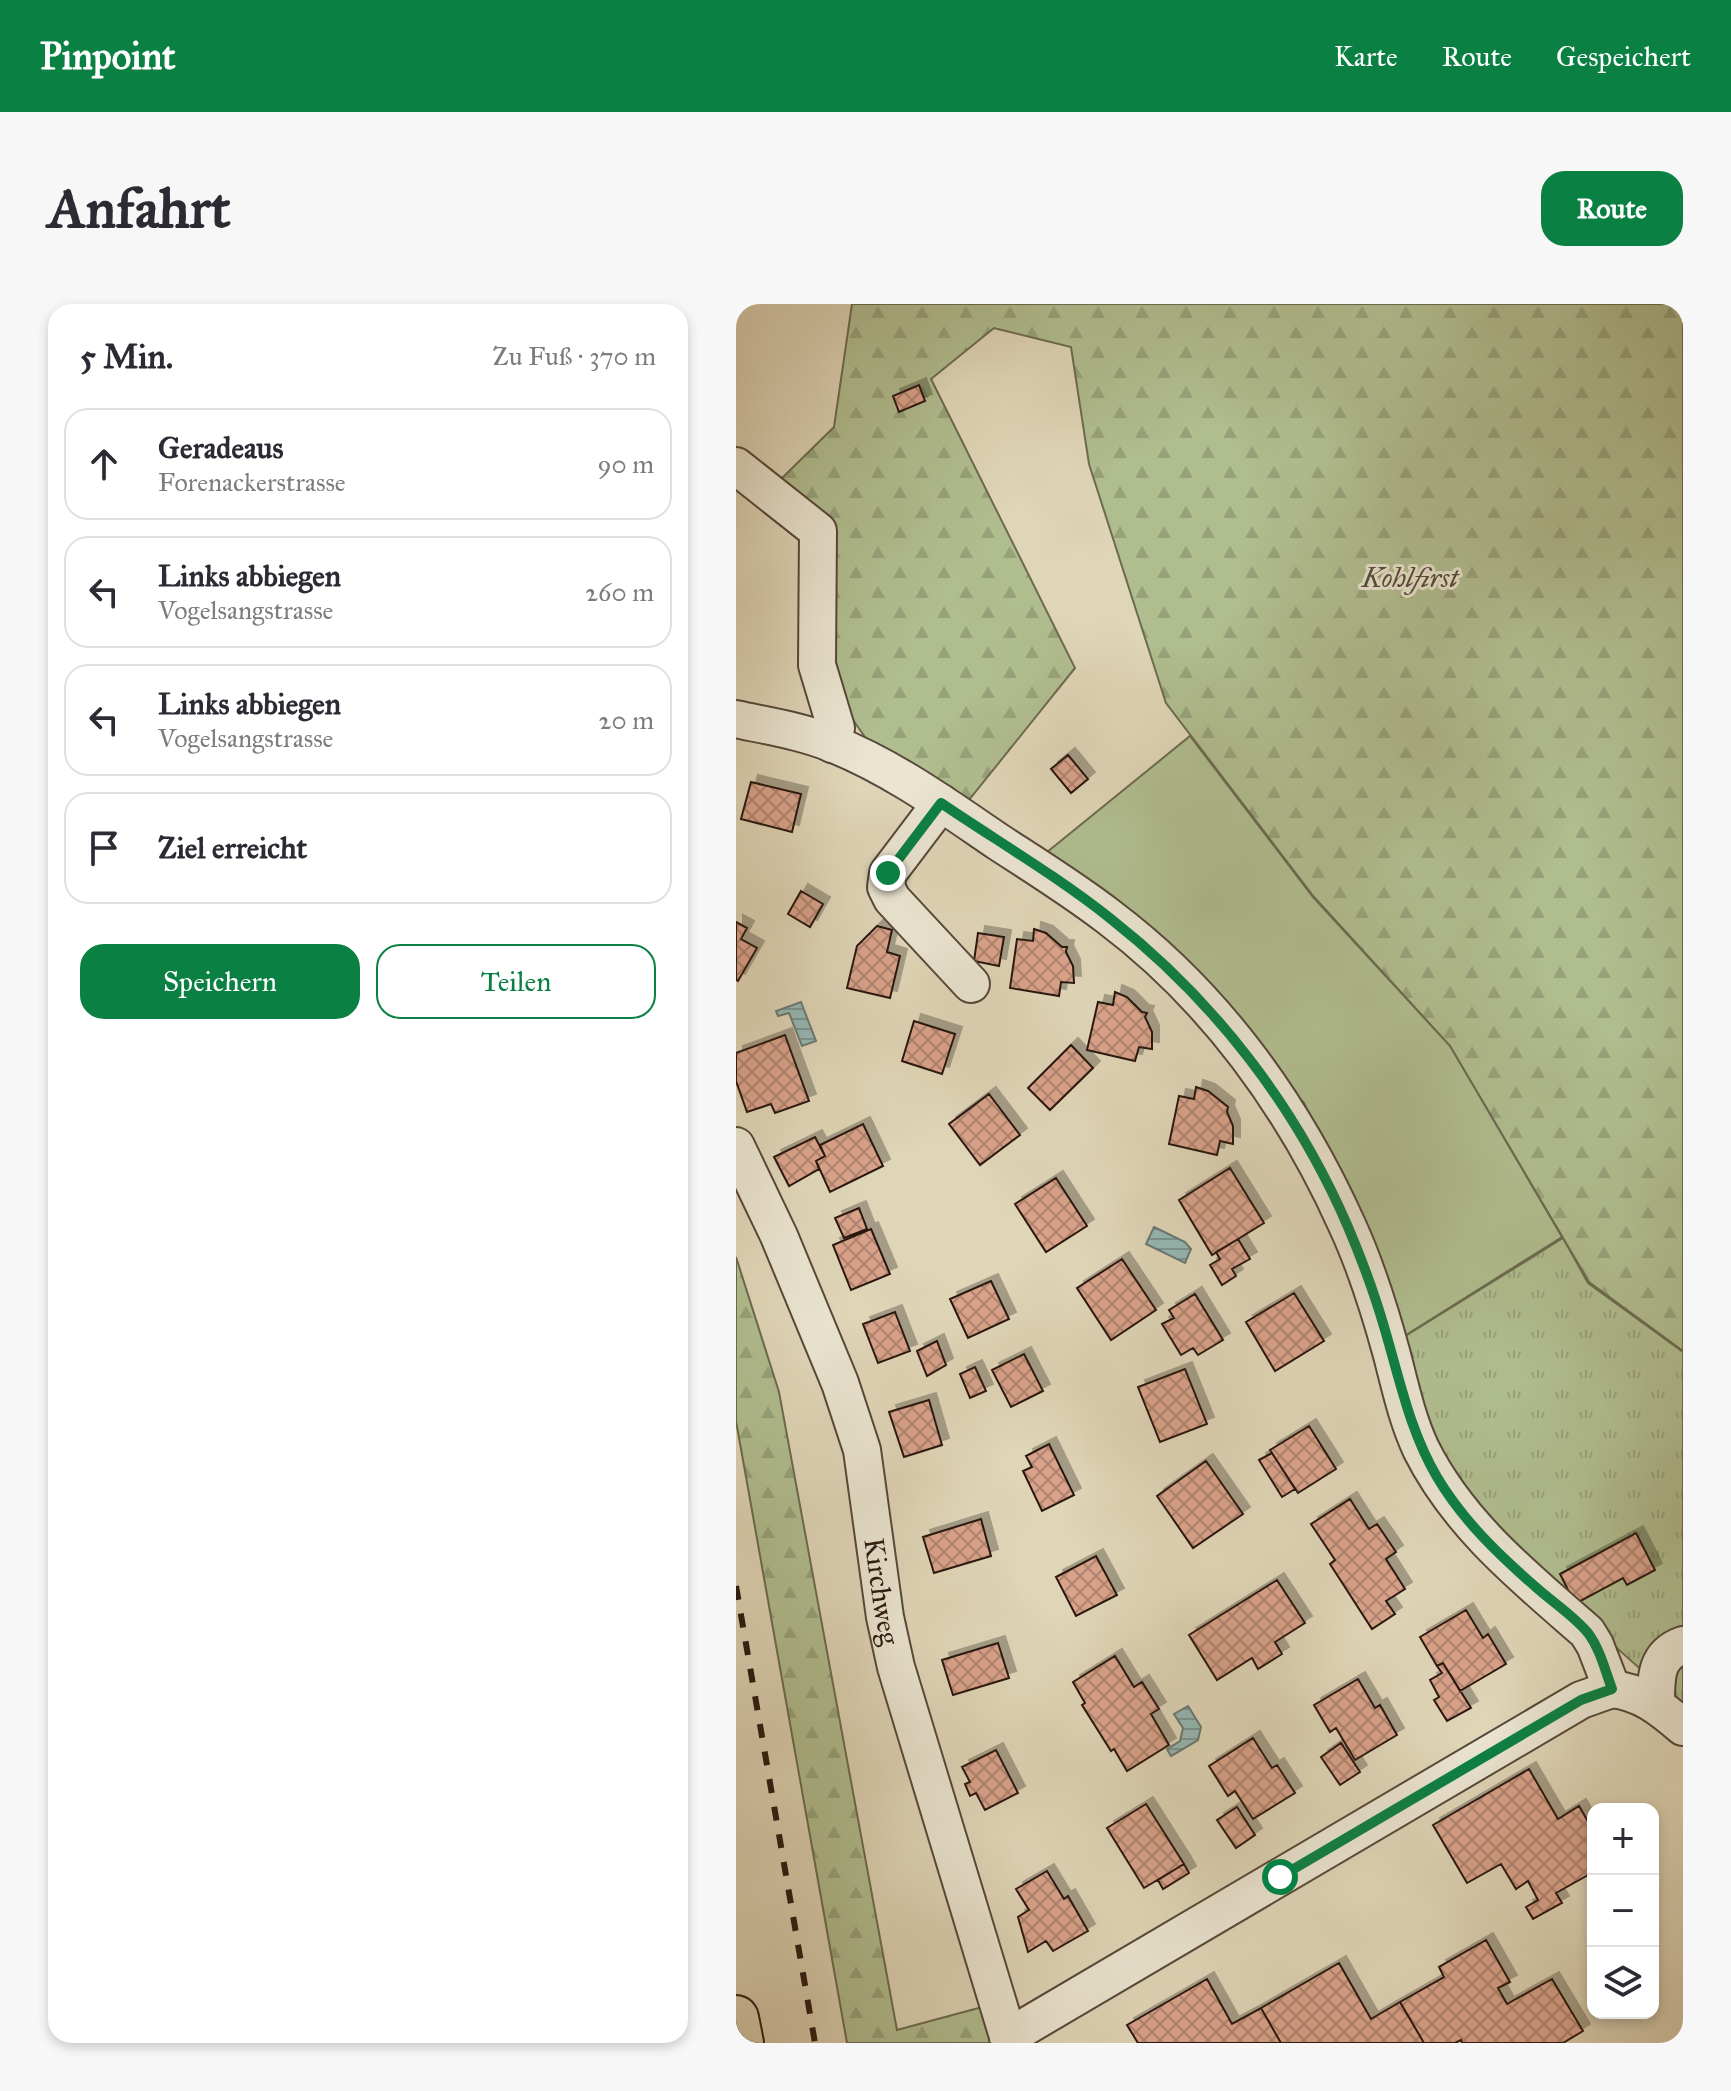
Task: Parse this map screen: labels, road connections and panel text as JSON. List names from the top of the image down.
{
  "streets": {
    "street": ["Kirchweg"]
  },
  "parks": ["Kohlfirst"],
  "page": {
    "header": "Pinpoint",
    "nav": ["Karte", "Route", "Gespeichert"],
    "buttons": [
      "Route",
      ["Speichern", "Teilen"]
    ],
    "title": "Anfahrt",
    "heading": ["5 Min.", "Zu Fuß · 370 m"],
    "list": [
      ["Geradeaus", "Forenackerstrasse", "90 m"],
      ["Links abbiegen", "Vogelsangstrasse", "260 m"],
      ["Links abbiegen", "Vogelsangstrasse", "20 m"],
      "Ziel erreicht"
    ],
    "map_buttons": ["+", "−"]
  }
}
